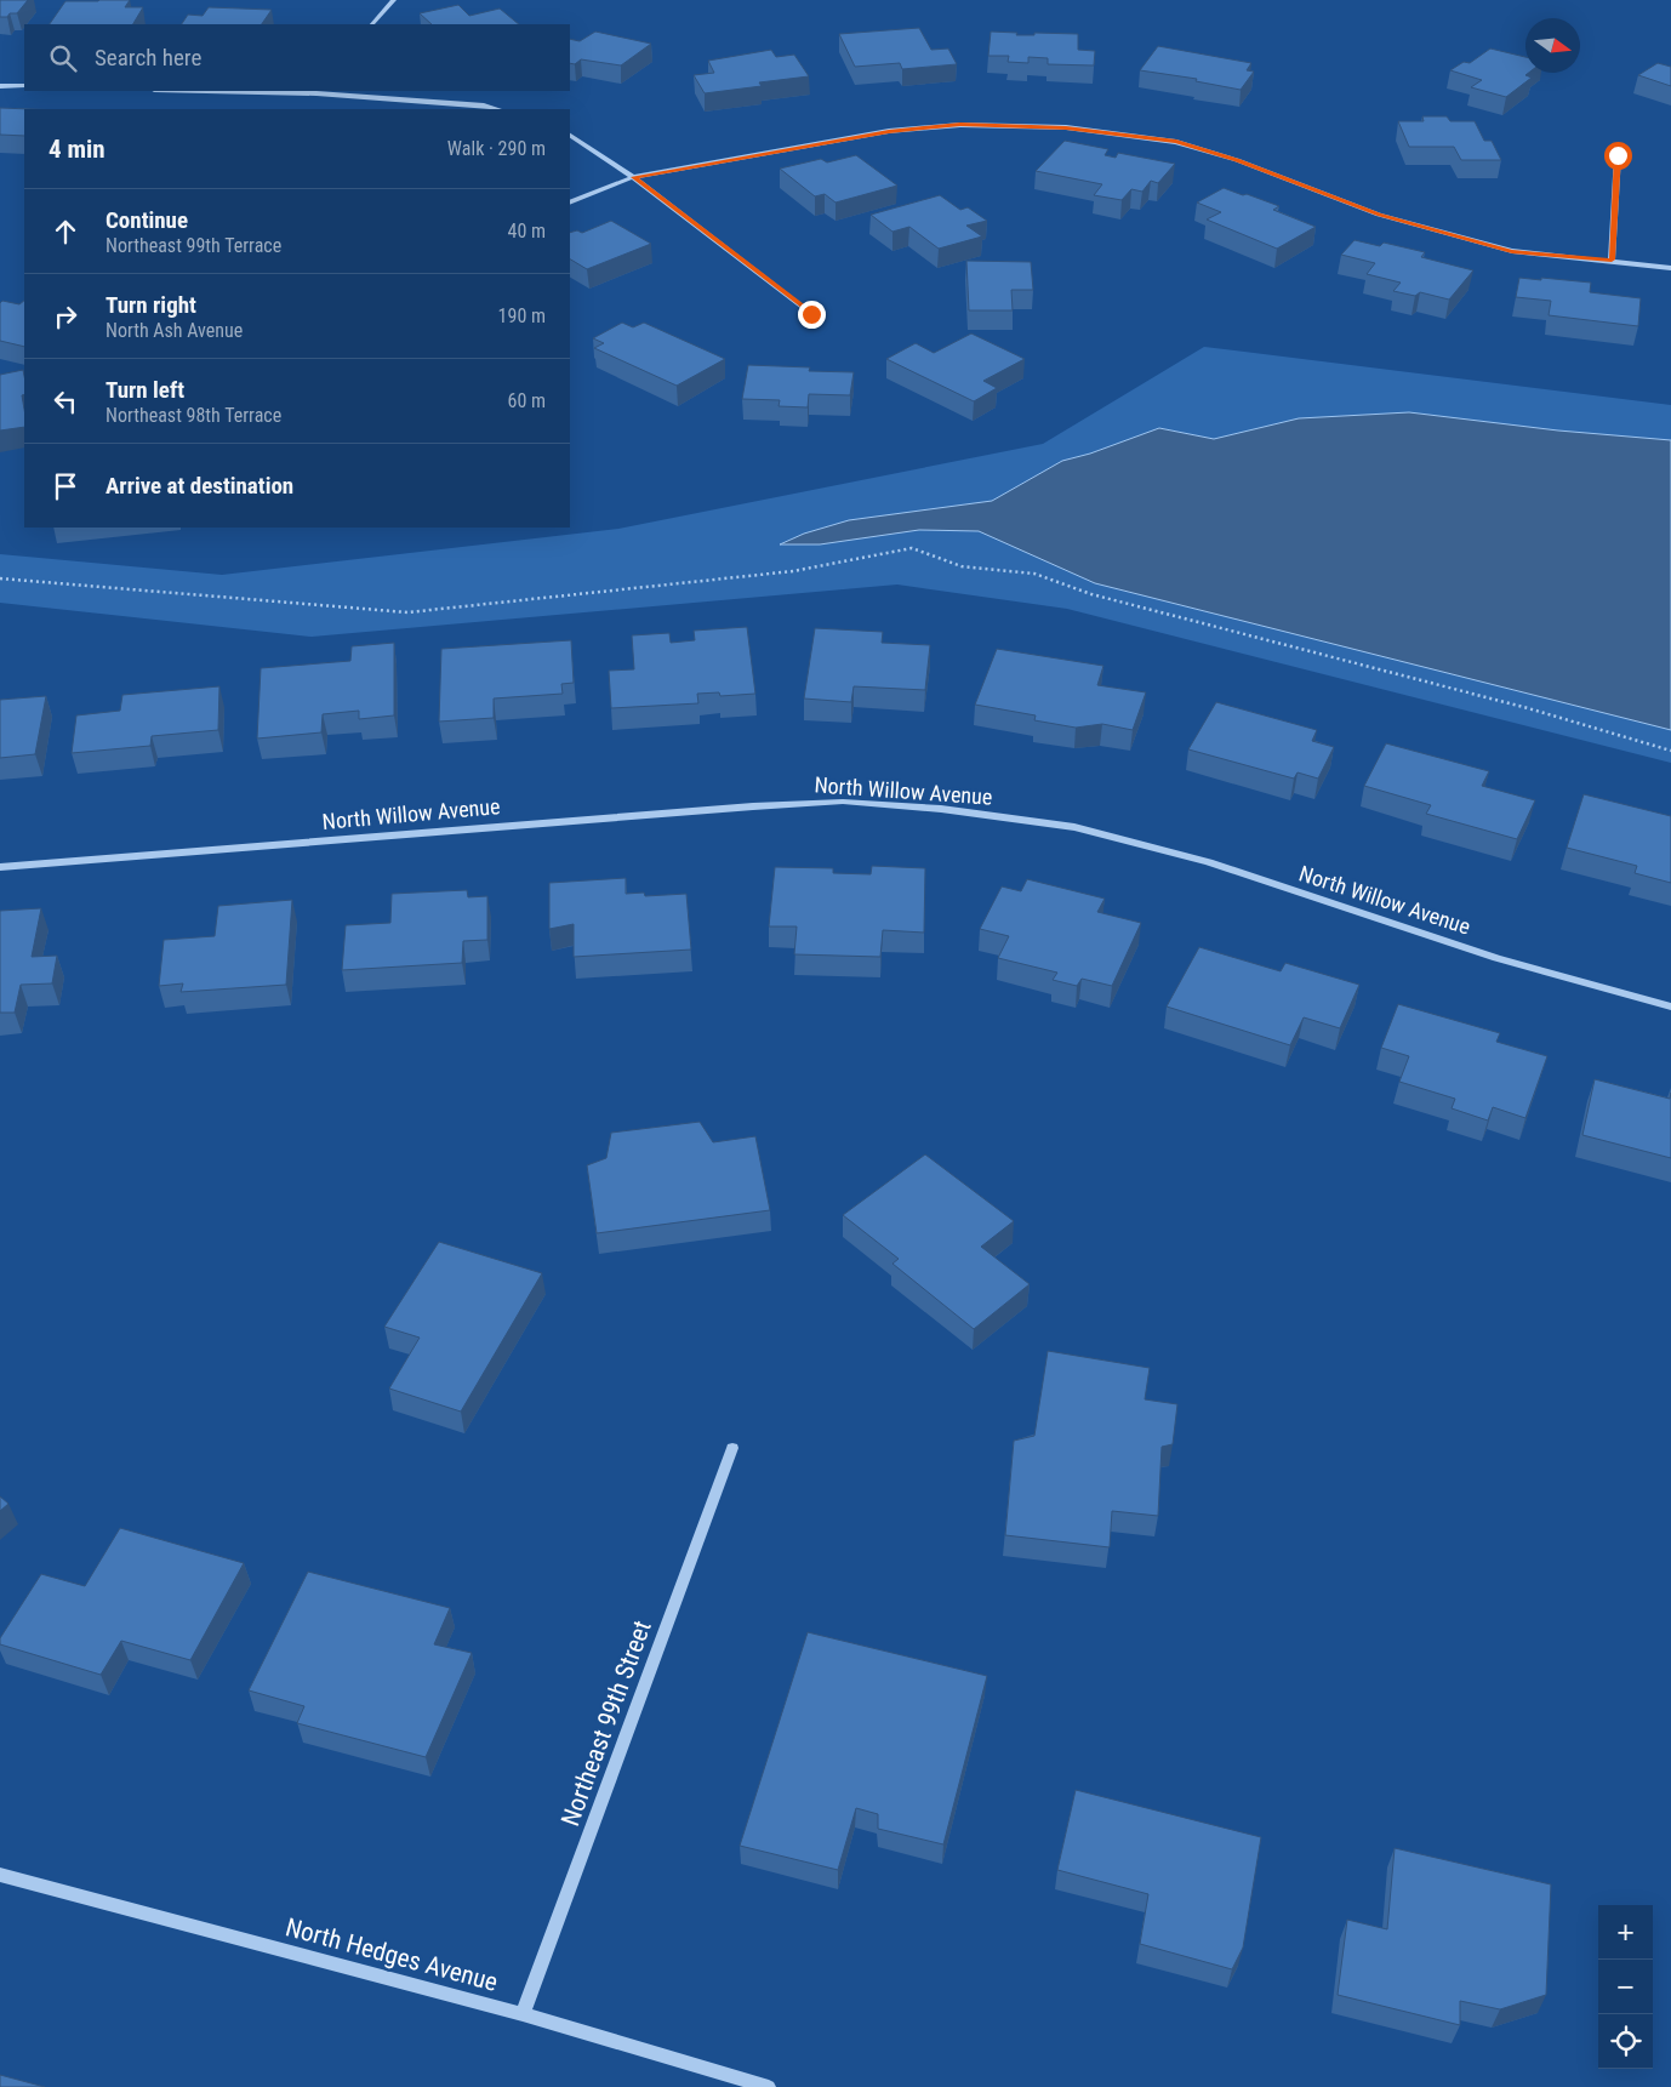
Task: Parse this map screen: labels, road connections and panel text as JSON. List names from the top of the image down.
{
  "streets": {
    "street": ["North Willow Avenue", "Northeast 99th Street", "North Hedges Avenue"]
  },
  "crossings": [
    ["Northeast 99th Street", "North Hedges Avenue"]
  ],
  "north": "right",
  "page": {
    "search": "Search here",
    "heading": ["4 min", "Walk · 290 m"],
    "list": [
      ["Continue", "Northeast 99th Terrace", "40 m"],
      ["Turn right", "North Ash Avenue", "190 m"],
      ["Turn left", "Northeast 98th Terrace", "60 m"],
      "Arrive at destination"
    ],
    "map_buttons": ["+", "−"]
  }
}
